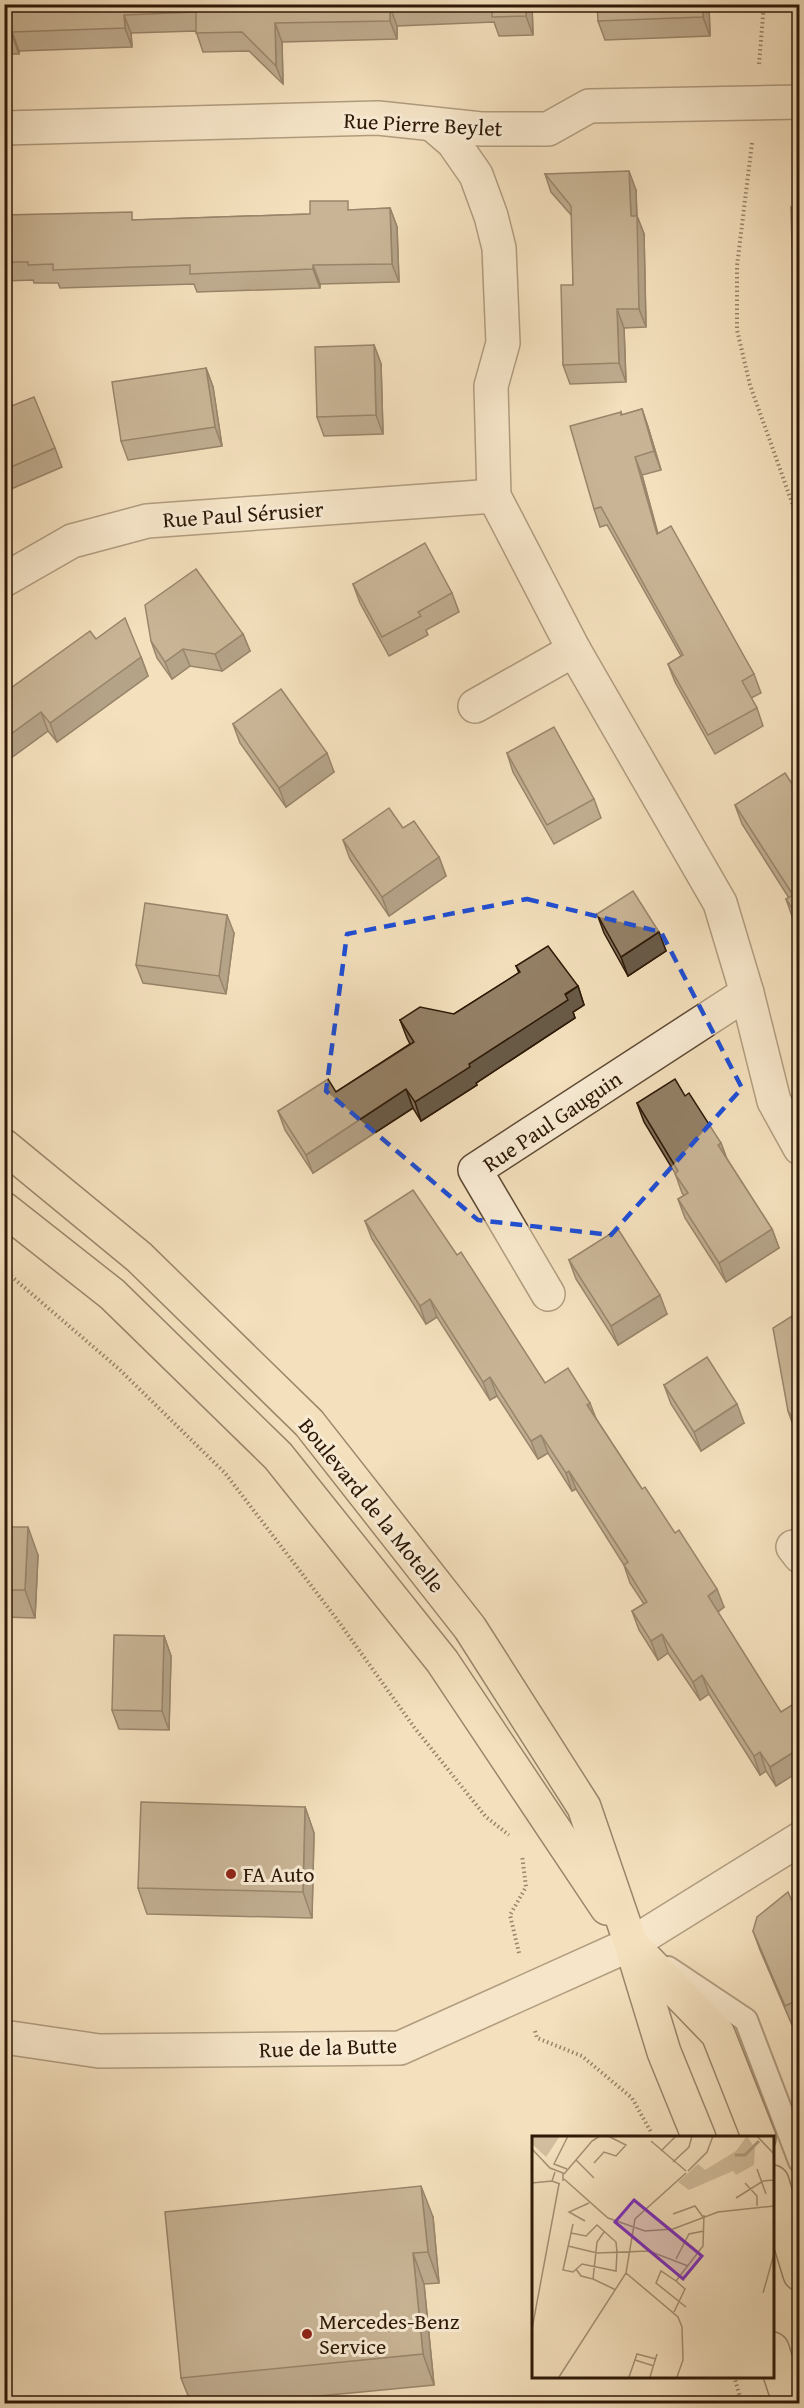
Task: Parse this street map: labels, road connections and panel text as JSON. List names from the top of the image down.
{
  "streets": {
    "main road": ["Boulevard de la Motelle"],
    "street": [
      "Rue Pierre Beylet",
      "Rue Paul Sérusier",
      "Rue Paul Gauguin",
      "Rue de la Butte"
    ]
  },
  "crossings": [
    ["Boulevard de la Motelle", "Rue de la Butte"]
  ],
  "places": ["FA Auto", "Mercedes-Benz Service"]
}
